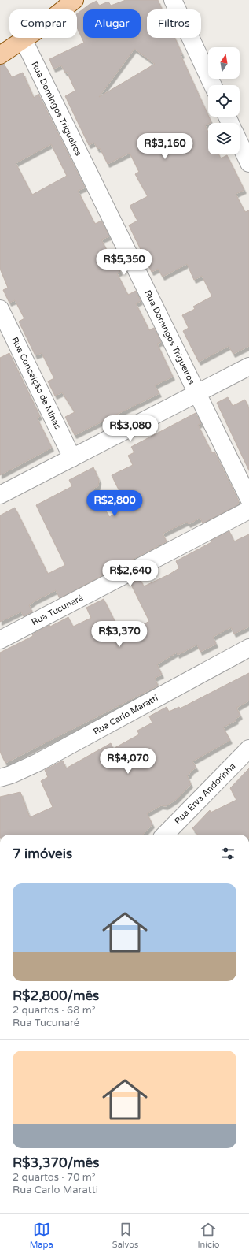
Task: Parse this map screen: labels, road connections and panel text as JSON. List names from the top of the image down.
{
  "streets": {
    "street": [
      "Rua Domingos Trigueiros",
      "Rua Conceição de Minas",
      "Rua Tucunaré",
      "Rua Carlo Maratti",
      "Rua Erva Andorinha"
    ]
  },
  "north": "top",
  "page": {
    "chip": ["Comprar", "Alugar", "Filtros"],
    "price": [
      "R$3,160",
      "R$5,350",
      "R$3,080",
      "R$2,800",
      "R$2,640",
      "R$3,370",
      "R$4,070"
    ],
    "heading": "7 imóveis",
    "list": [
      {
        "name": "R$2,800/mês",
        "note": "2 quartos · 68 m² · Rua Tucunaré"
      },
      {
        "name": "R$3,370/mês",
        "note": "2 quartos · 70 m² · Rua Carlo Maratti"
      }
    ],
    "tabs": ["Mapa", "Salvos", "Início"]
  }
}
